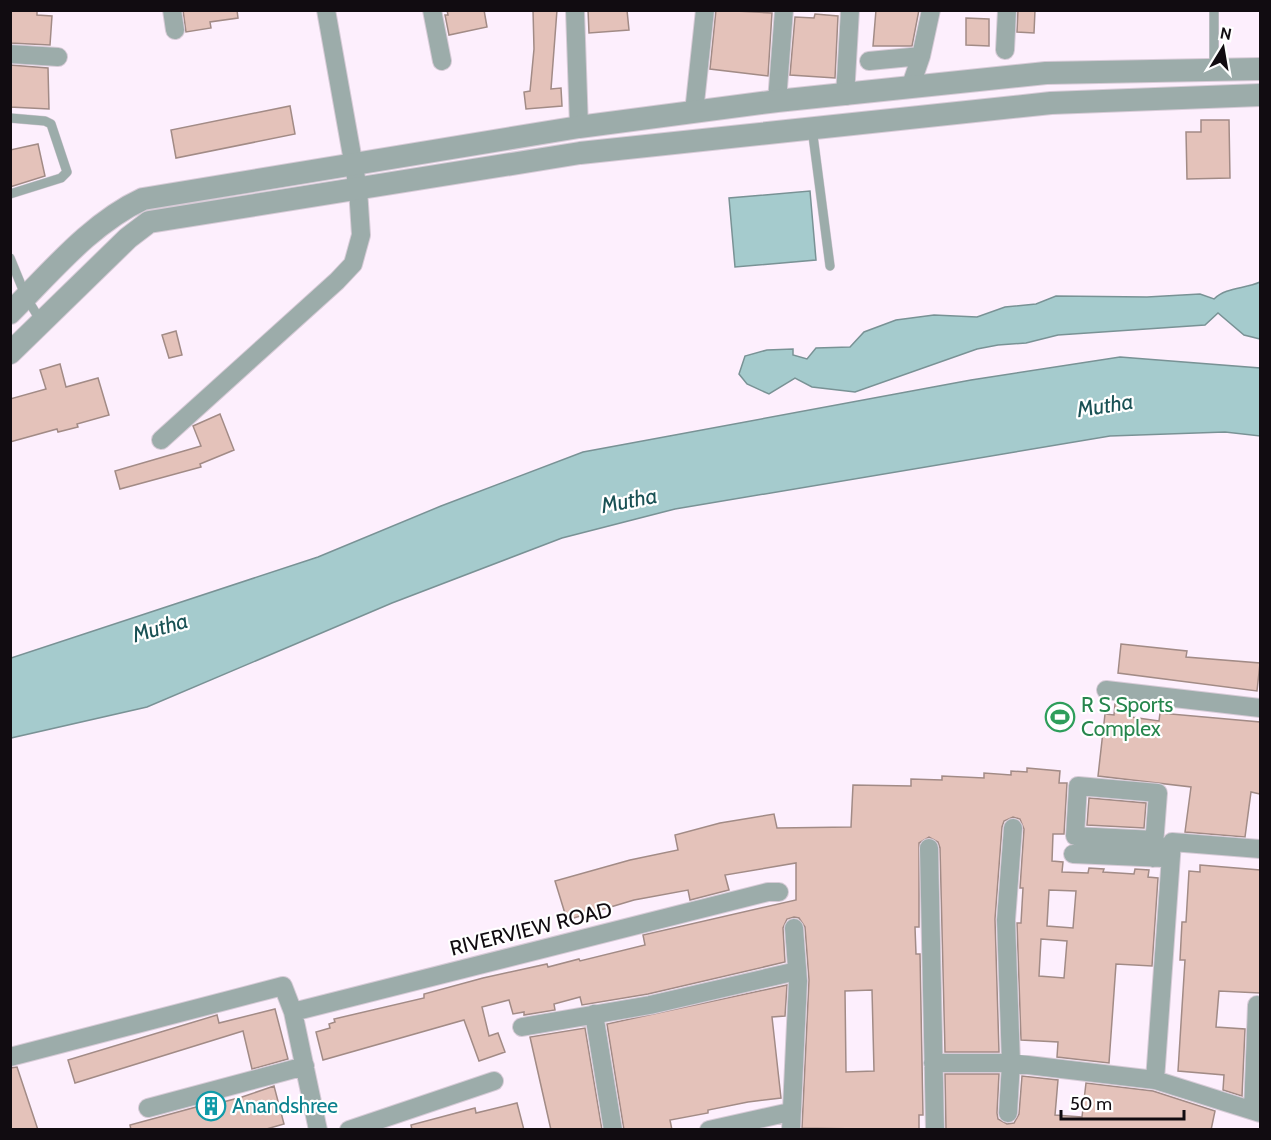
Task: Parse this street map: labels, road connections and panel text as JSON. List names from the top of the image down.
{
  "streets": {
    "street": ["RIVERVIEW ROAD"]
  },
  "water": ["Mutha"],
  "places": {
    "sports": ["R S Sports Complex"],
    "building": ["Anandshree"]
  },
  "scale_bar": "50 m",
  "north": "top"
}
